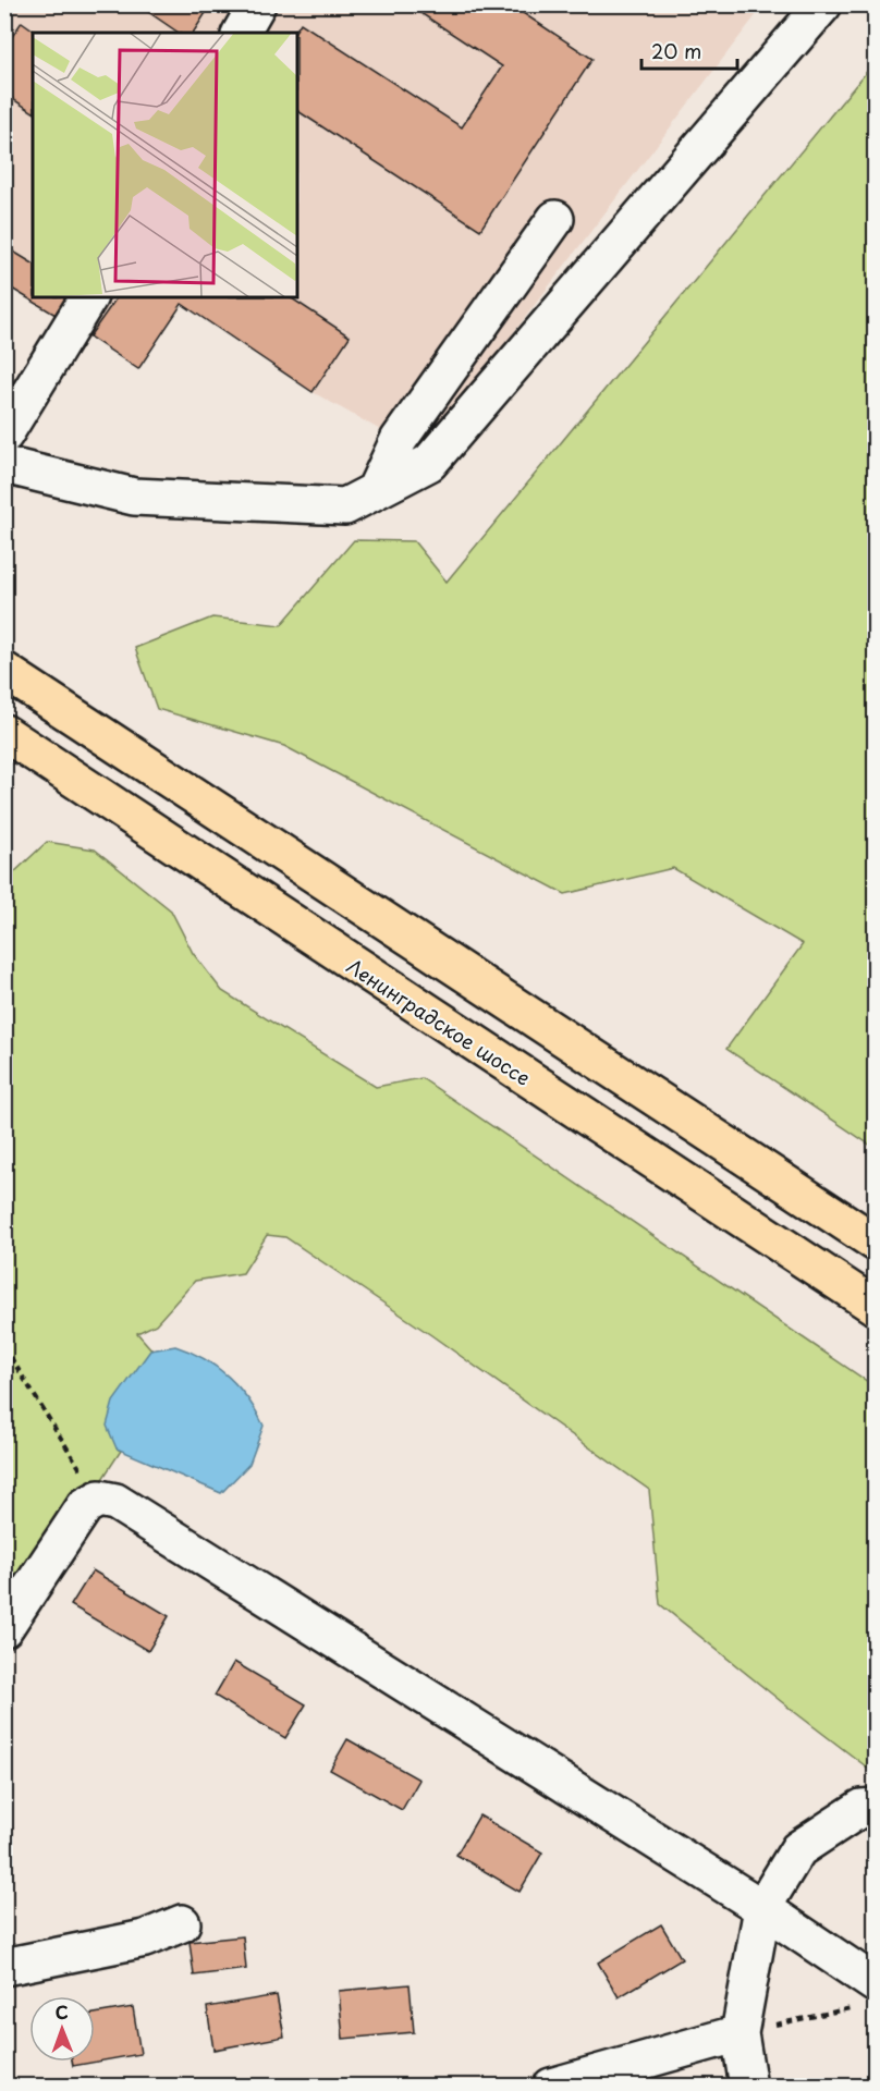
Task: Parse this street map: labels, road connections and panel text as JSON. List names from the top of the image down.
{
  "streets": {
    "highway": ["Ленинградское шоссе"]
  },
  "scale_bar": "20 m",
  "north": "top"
}
